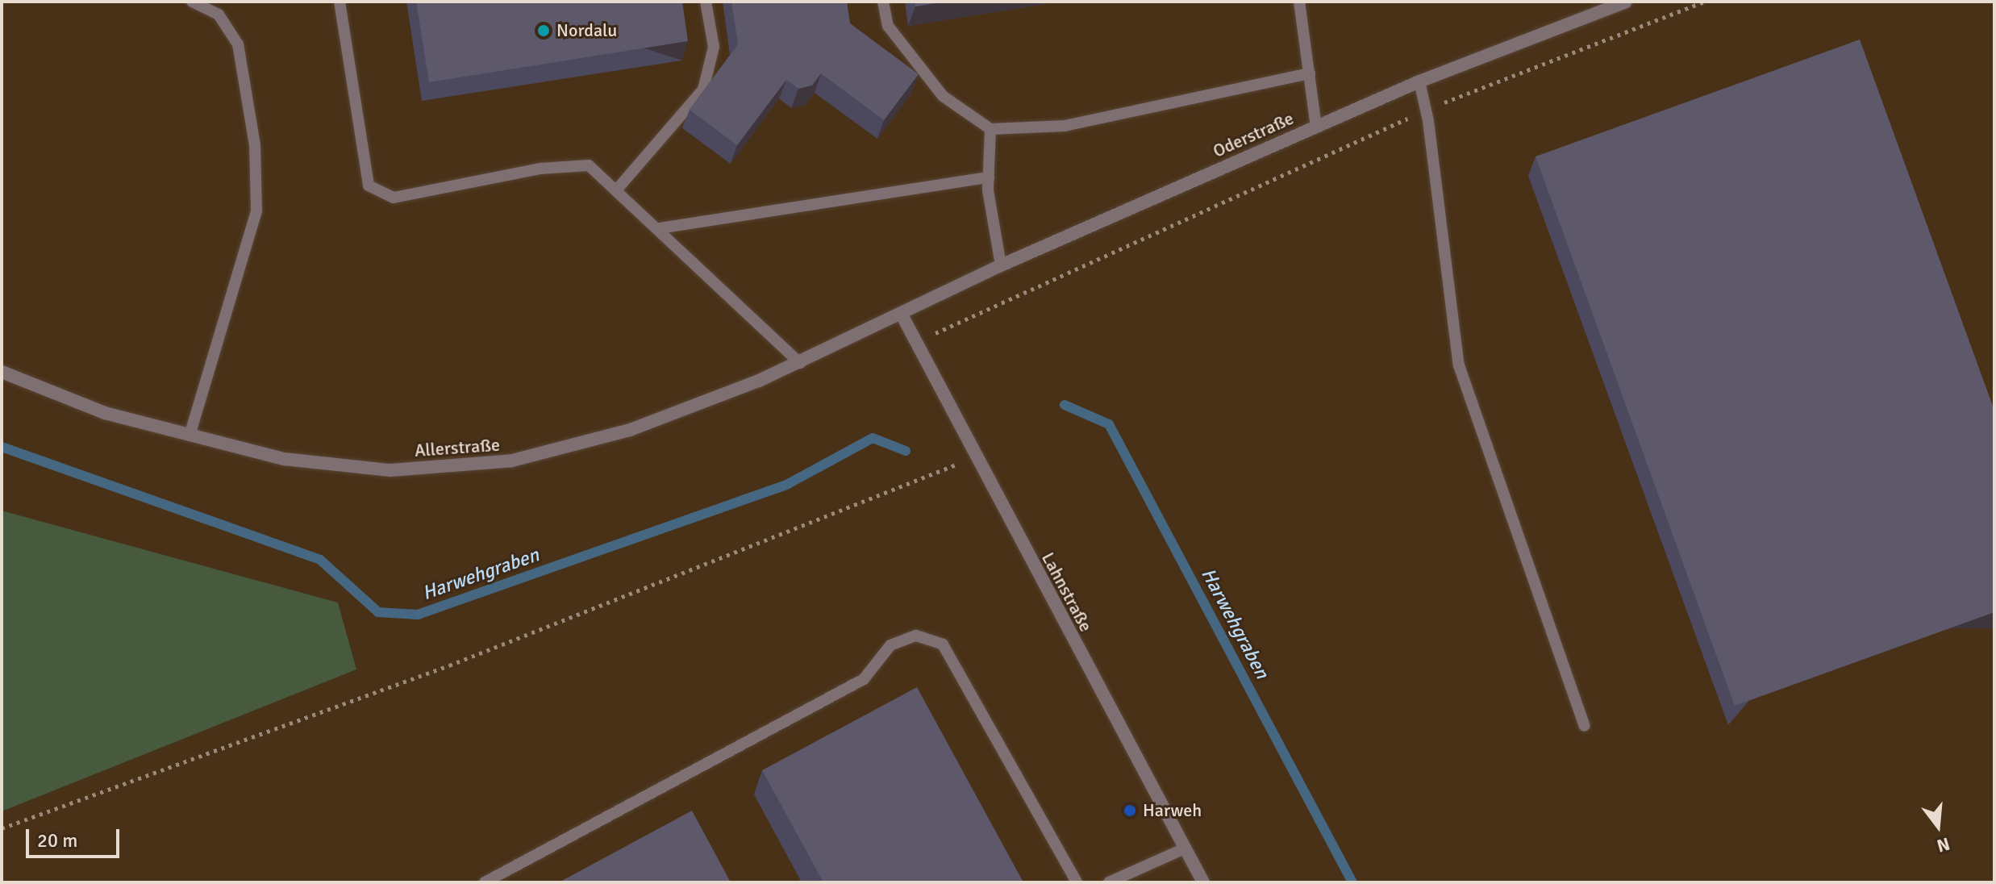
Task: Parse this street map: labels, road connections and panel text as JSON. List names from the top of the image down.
{
  "streets": {
    "street": ["Oderstraße", "Allerstraße", "Lahnstraße"]
  },
  "crossings": [
    ["Oderstraße", "Allerstraße"],
    ["Oderstraße", "Lahnstraße"],
    ["Allerstraße", "Lahnstraße"]
  ],
  "water": ["Harwehgraben"],
  "places": ["Nordalu", "Harweh"],
  "scale_bar": "20 m",
  "north": "bottom"
}
